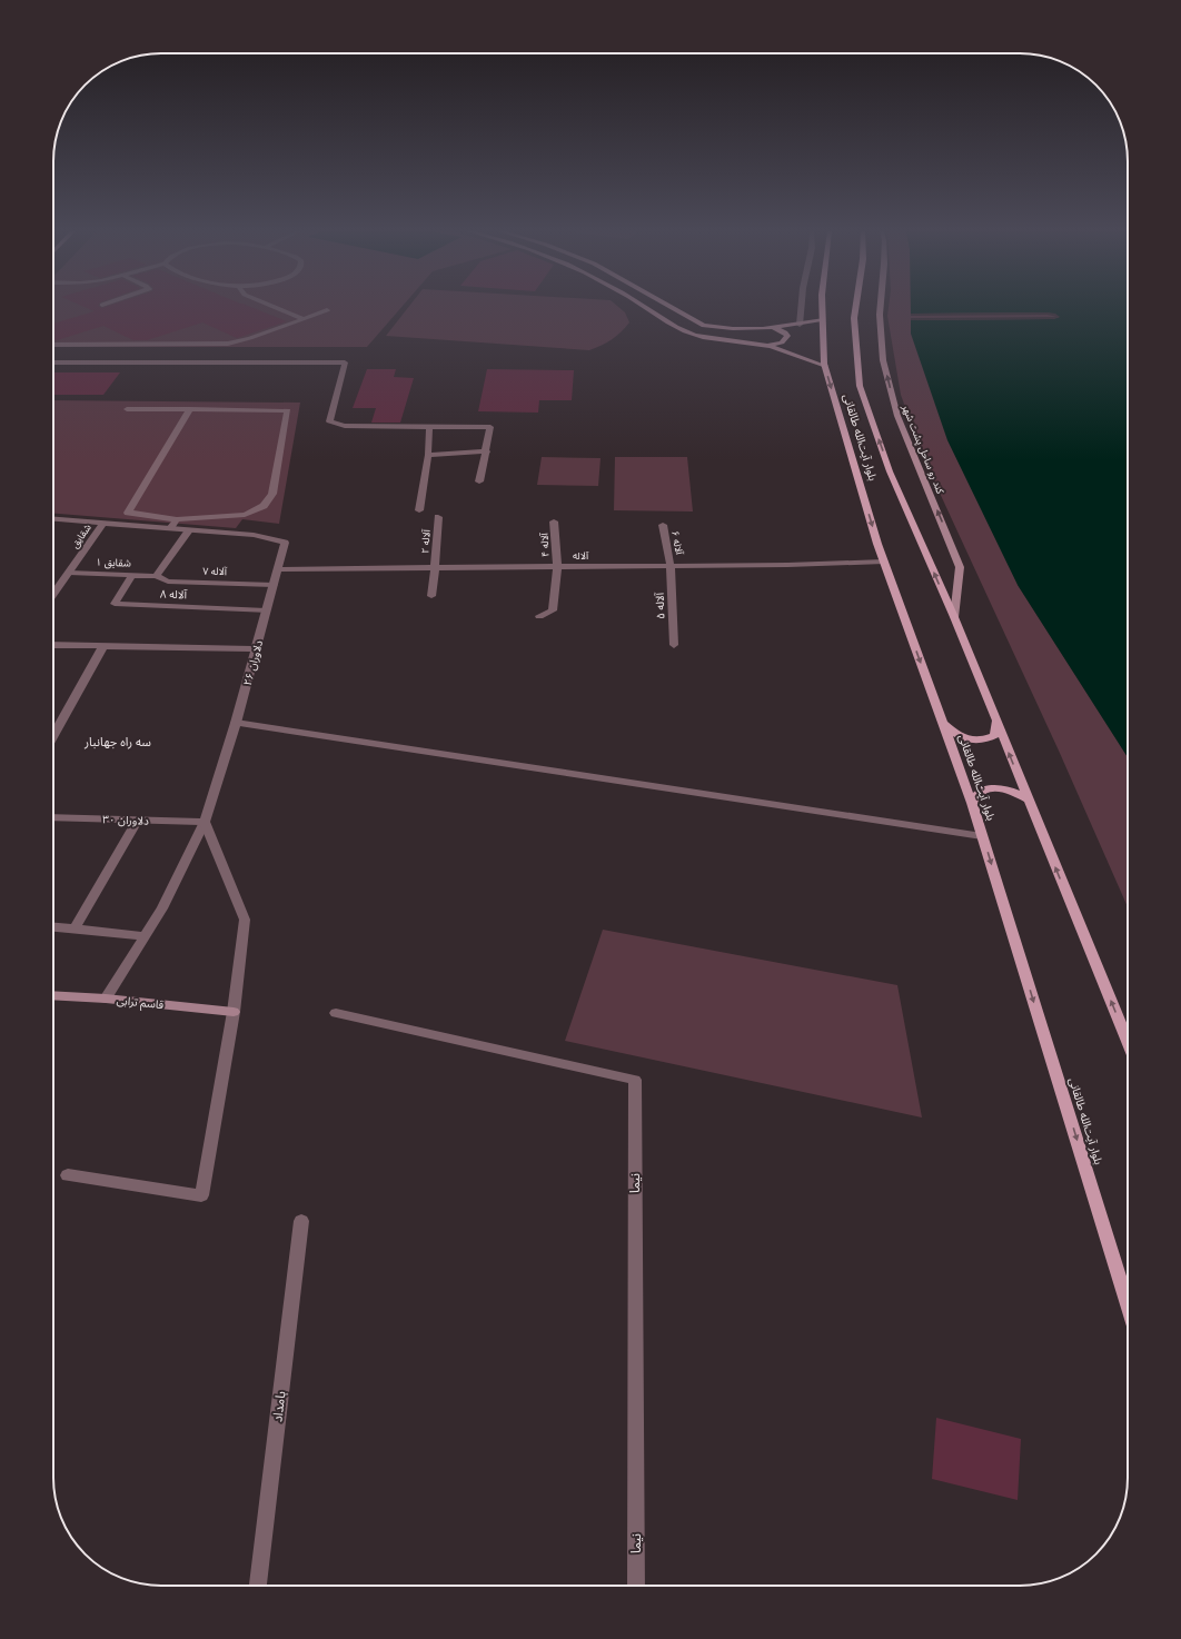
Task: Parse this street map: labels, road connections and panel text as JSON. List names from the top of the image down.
{
  "streets": {
    "main road": ["بلوار آیت‌الله طالقانی"],
    "street": [
      "کند رو ساحل پشت شهر",
      "شقایق",
      "آلاله ۲",
      "آلاله ۶",
      "آلاله ۴",
      "آلاله",
      "شقایق ۱",
      "آلاله ۷",
      "آلاله ۸",
      "آلاله ۵",
      "دلاوران ۲۶",
      "دلاوران ۳۰",
      "قاسم ترابی",
      "نیما",
      "بامداد"
    ]
  },
  "crossings": [
    ["بلوار آیت‌الله طالقانی", "آلاله"],
    ["شقایق", "شقایق ۱"],
    ["شقایق", "دلاوران ۲۶"],
    ["آلاله ۲", "آلاله"],
    ["آلاله ۶", "آلاله"],
    ["آلاله ۶", "آلاله ۵"],
    ["آلاله ۴", "آلاله"],
    ["آلاله", "آلاله ۵"],
    ["آلاله", "دلاوران ۲۶"],
    ["شقایق ۱", "آلاله ۷"],
    ["شقایق ۱", "آلاله ۸"],
    ["آلاله ۷", "دلاوران ۲۶"],
    ["آلاله ۸", "دلاوران ۲۶"],
    ["دلاوران ۲۶", "دلاوران ۳۰"],
    ["دلاوران ۲۶", "قاسم ترابی"]
  ],
  "one_way": ["کند رو ساحل پشت شهر"],
  "districts": ["سه راه جهانبار"]
}
